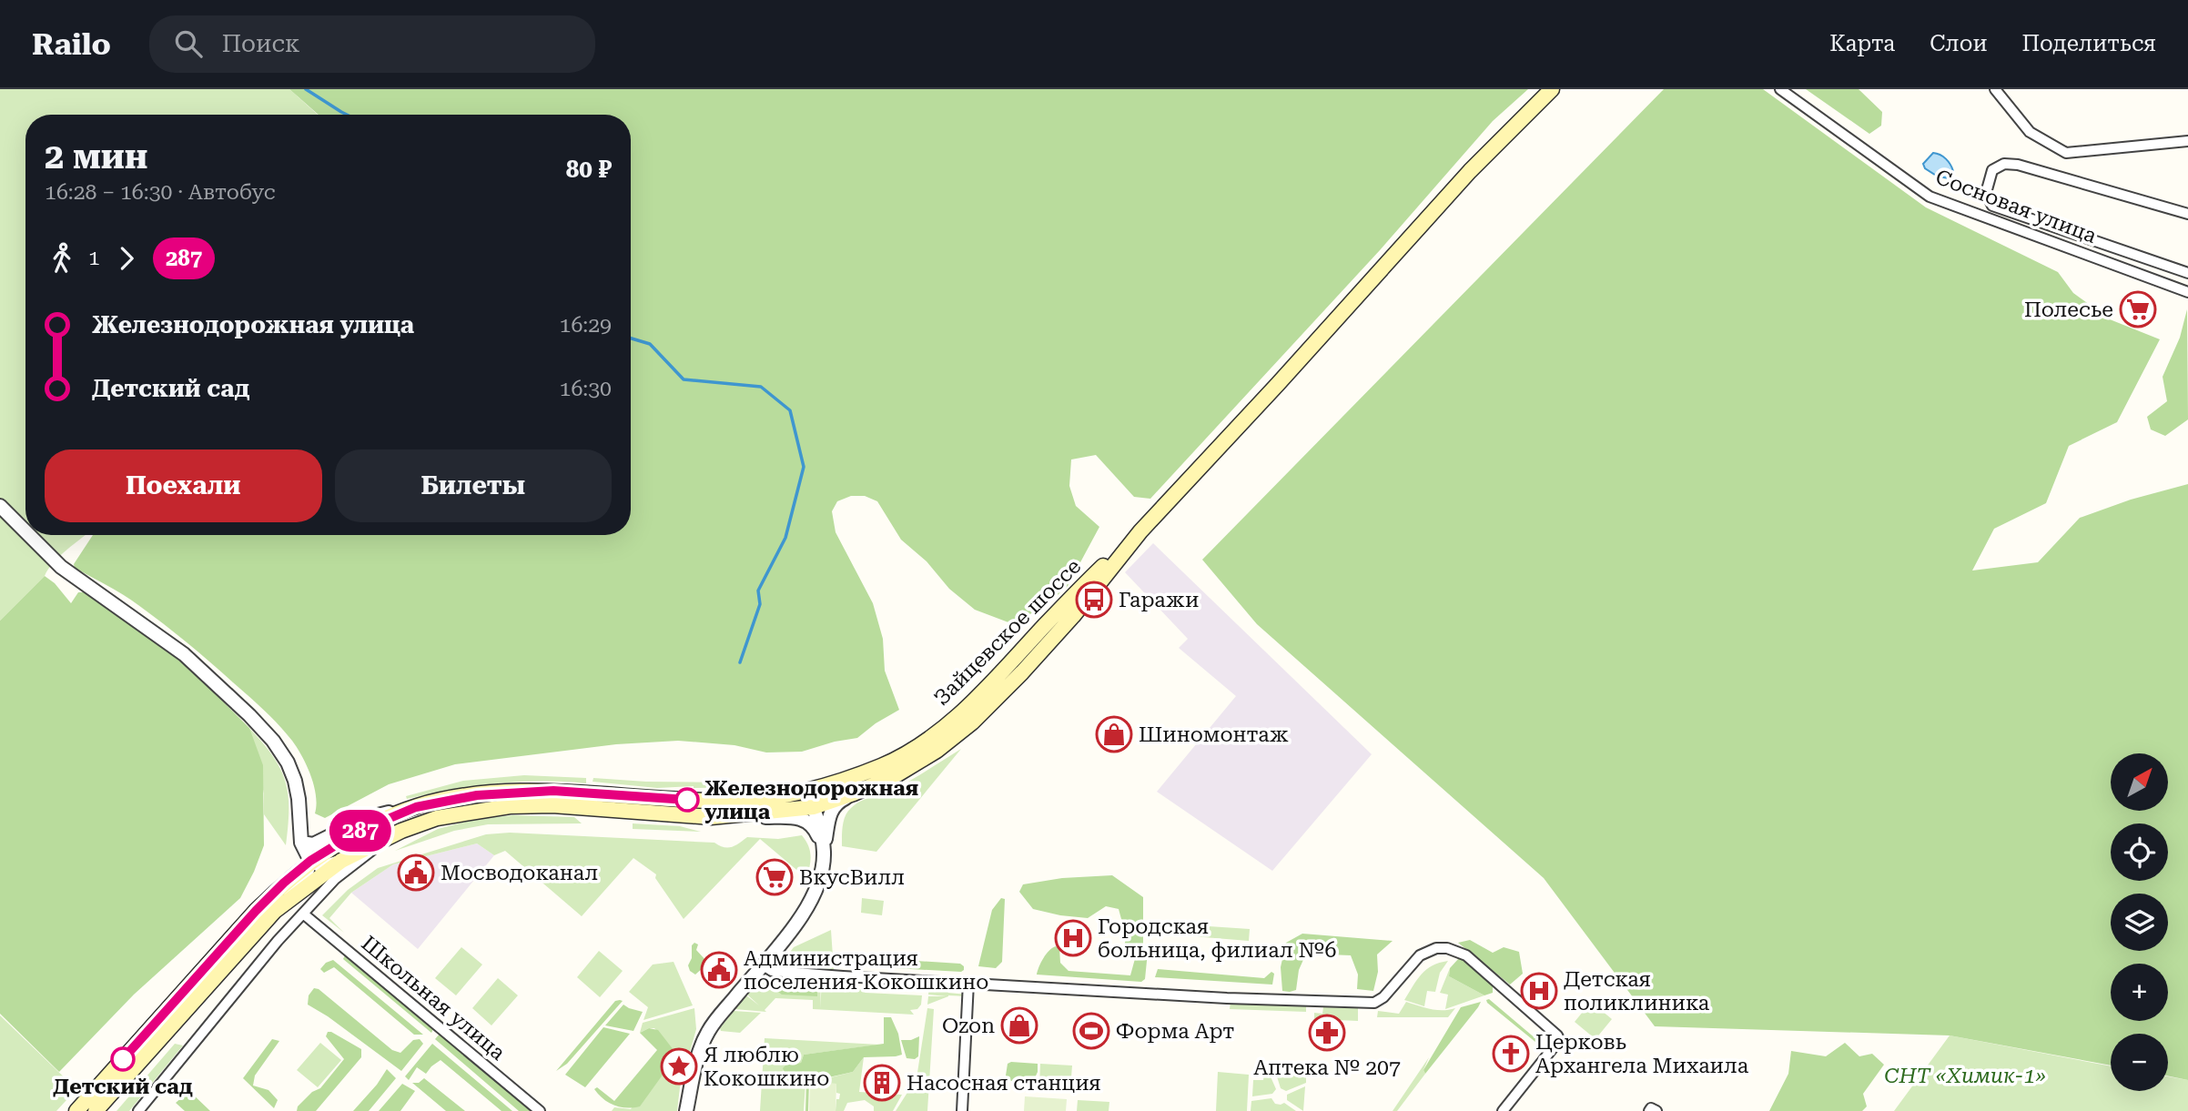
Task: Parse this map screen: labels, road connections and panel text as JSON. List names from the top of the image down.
{
  "streets": {
    "main road": ["Зайцевское шоссе"],
    "street": ["Сосновая улица", "Школьная улица"]
  },
  "parks": ["СНТ «Химик-1»"],
  "places": {
    "supermarket": ["Полесье", "ВкусВилл"],
    "bus stop": ["Гаражи"],
    "shop": ["Шиномонтаж", "Ozon"],
    "other": ["Железнодорожная улица", "Детский сад"],
    "public building": ["Мосводоканал", "Администрация поселения Кокошкино"],
    "hospital": ["Городская больница, филиал №6", "Детская поликлиника"],
    "sports": ["Форма Арт"],
    "pharmacy": ["Аптека № 207"],
    "church": ["Церковь Архангела Михаила"],
    "place": ["Я люблю Кокошкино"],
    "building": ["Насосная станция"]
  },
  "lines": ["bus line 287"],
  "north": "top right",
  "page": {
    "header": "Railo",
    "search": "Поиск",
    "nav": ["Карта", "Слои", "Поделиться"],
    "on_map": "287",
    "heading": ["2 мин", "16:28 – 16:30 · Автобус", "80 ₽"],
    "legs": ["1", "287"],
    "list": [
      {
        "name": "Железнодорожная улица",
        "value": "16:29"
      },
      {
        "name": "Детский сад",
        "value": "16:30"
      }
    ],
    "buttons": ["Поехали", "Билеты"],
    "map_buttons": ["+", "−"]
  }
}
